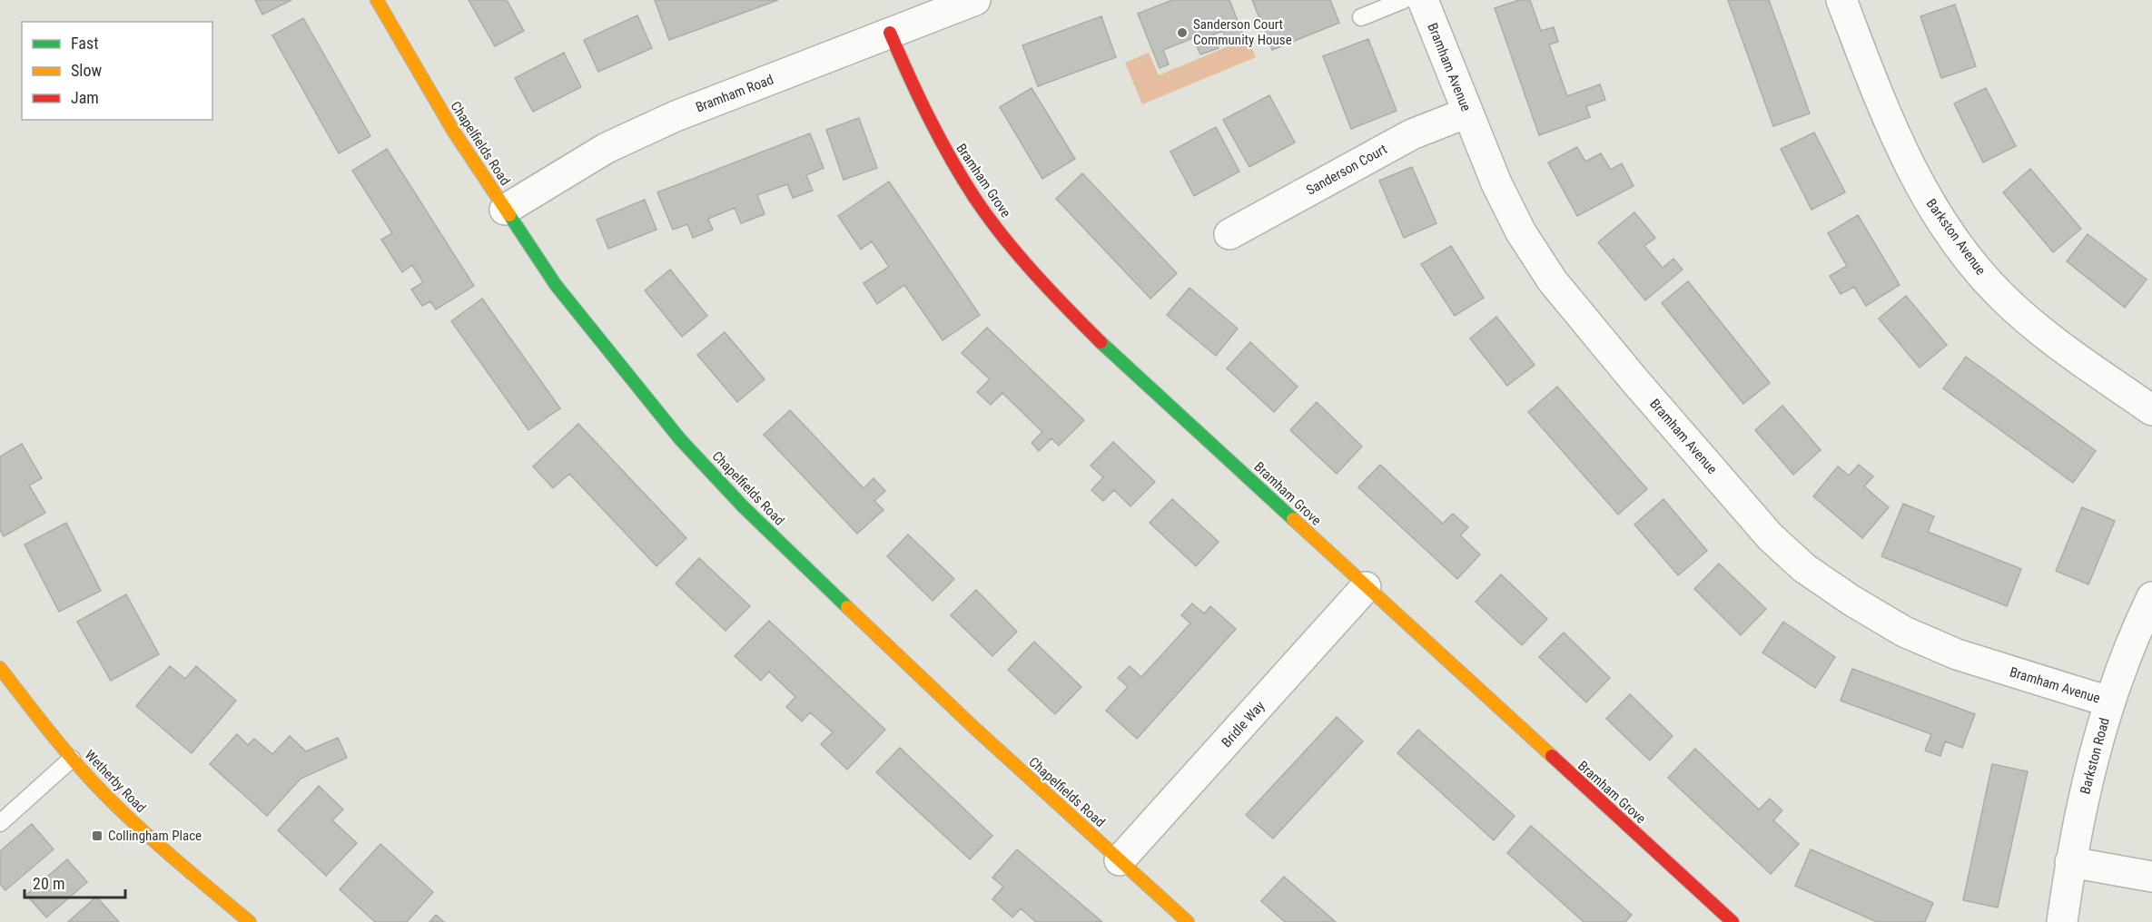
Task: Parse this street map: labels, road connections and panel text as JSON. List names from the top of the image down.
{
  "streets": {
    "street": [
      "Bramham Avenue",
      "Bramham Road",
      "Chapelfields Road",
      "Sanderson Court",
      "Bramham Grove",
      "Barkston Avenue",
      "Bridle Way",
      "Barkston Road",
      "Wetherby Road"
    ]
  },
  "crossings": [
    ["Bramham Avenue", "Sanderson Court"],
    ["Bramham Avenue", "Barkston Road"],
    ["Bramham Road", "Chapelfields Road"],
    ["Bramham Road", "Bramham Grove"],
    ["Chapelfields Road", "Bridle Way"],
    ["Bramham Grove", "Bridle Way"]
  ],
  "places": {
    "other": ["Sanderson Court Community House"],
    "transit": ["Collingham Place"]
  },
  "legend": ["Fast", "Slow", "Jam"],
  "scale_bar": "20 m"
}
